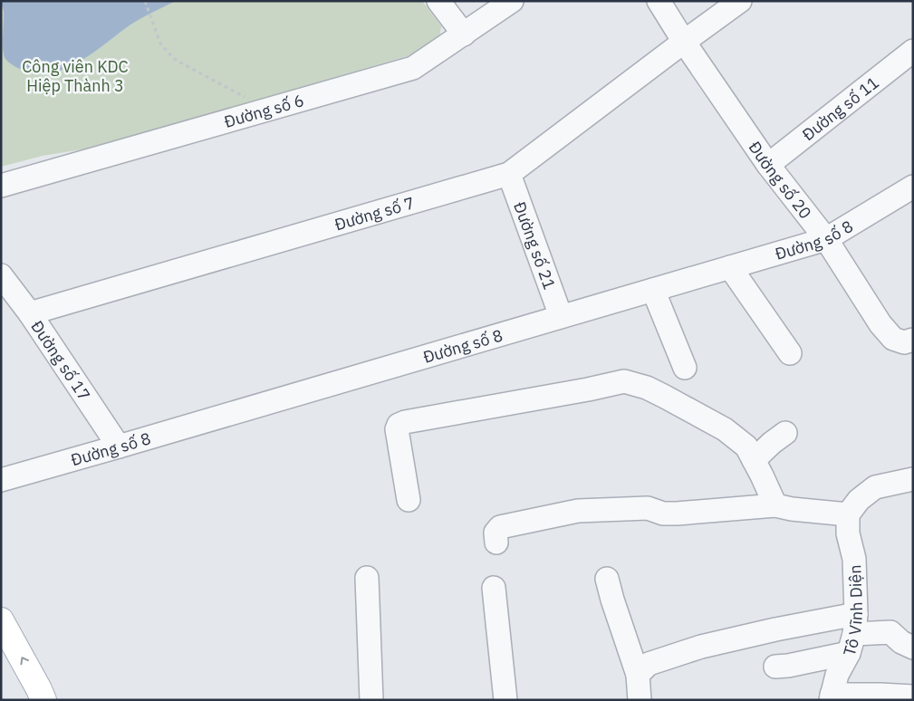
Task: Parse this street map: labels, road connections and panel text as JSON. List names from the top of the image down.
{
  "streets": {
    "street": [
      "Đường số 11",
      "Đường số 6",
      "Đường số 20",
      "Đường số 7",
      "Đường số 8",
      "Đường số 21",
      "Đường số 17",
      "Tô Vĩnh Diện"
    ]
  },
  "crossings": [
    ["Đường số 11", "Đường số 20"],
    ["Đường số 20", "Đường số 7"],
    ["Đường số 20", "Đường số 8"],
    ["Đường số 7", "Đường số 21"],
    ["Đường số 7", "Đường số 17"],
    ["Đường số 8", "Đường số 21"],
    ["Đường số 8", "Đường số 17"]
  ],
  "parks": ["Công viên KDC Hiệp Thành 3"]
}
